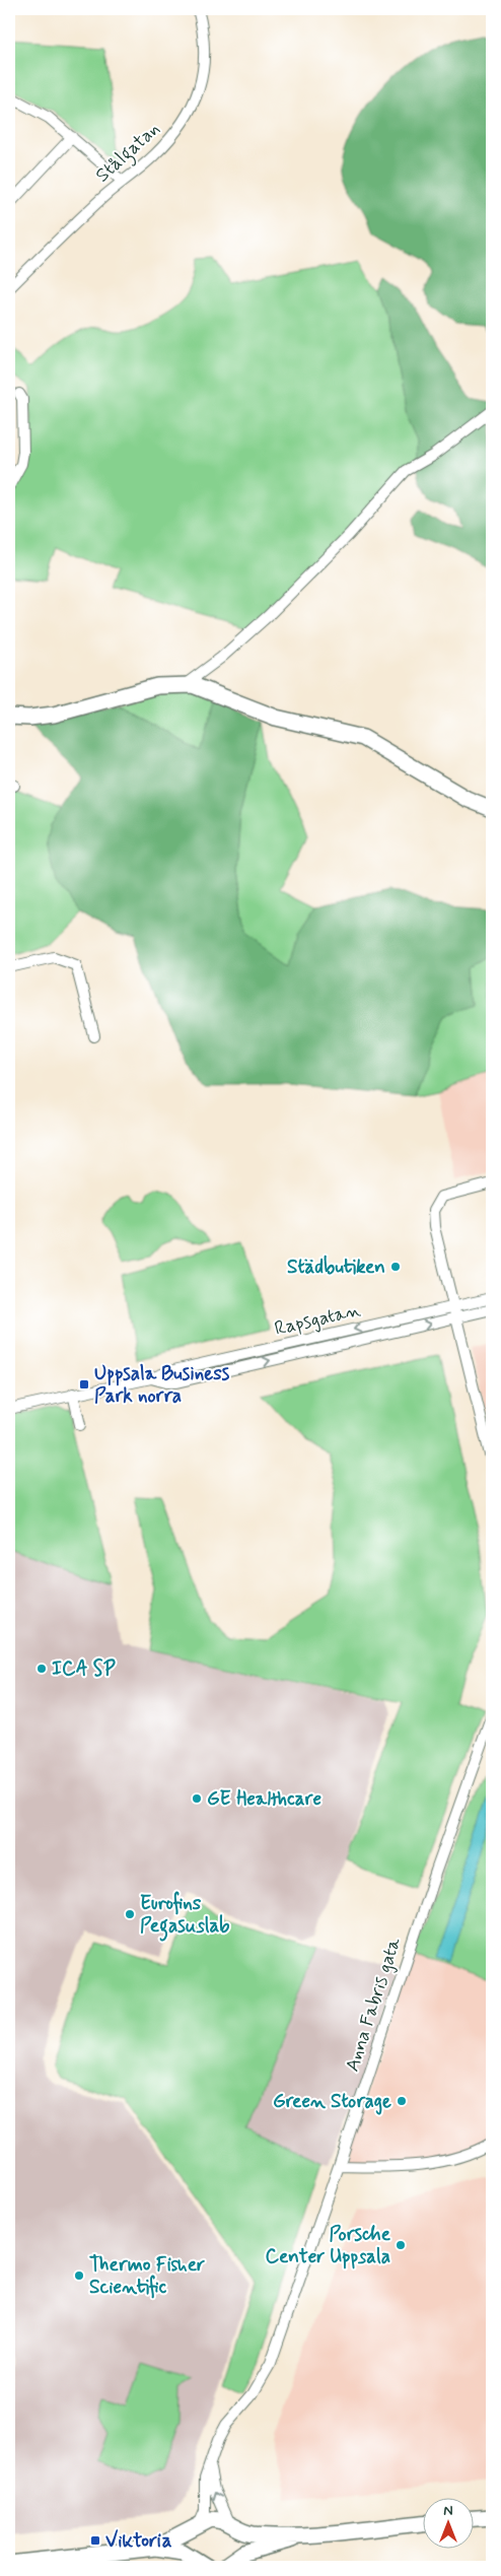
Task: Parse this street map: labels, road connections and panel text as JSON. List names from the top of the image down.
{
  "streets": {
    "street": ["Stålgatan", "Rapsgatan", "Anna Fabris gata"]
  },
  "places": {
    "other": [
      "Städbutiken",
      "ICA SP",
      "GE Healthcare",
      "Eurofins Pegasuslab",
      "Green Storage",
      "Porsche Center Uppsala",
      "Thermo Fisher Scientific"
    ],
    "transit": ["Uppsala Business Park norra", "Viktoria"]
  },
  "north": "top"
}
